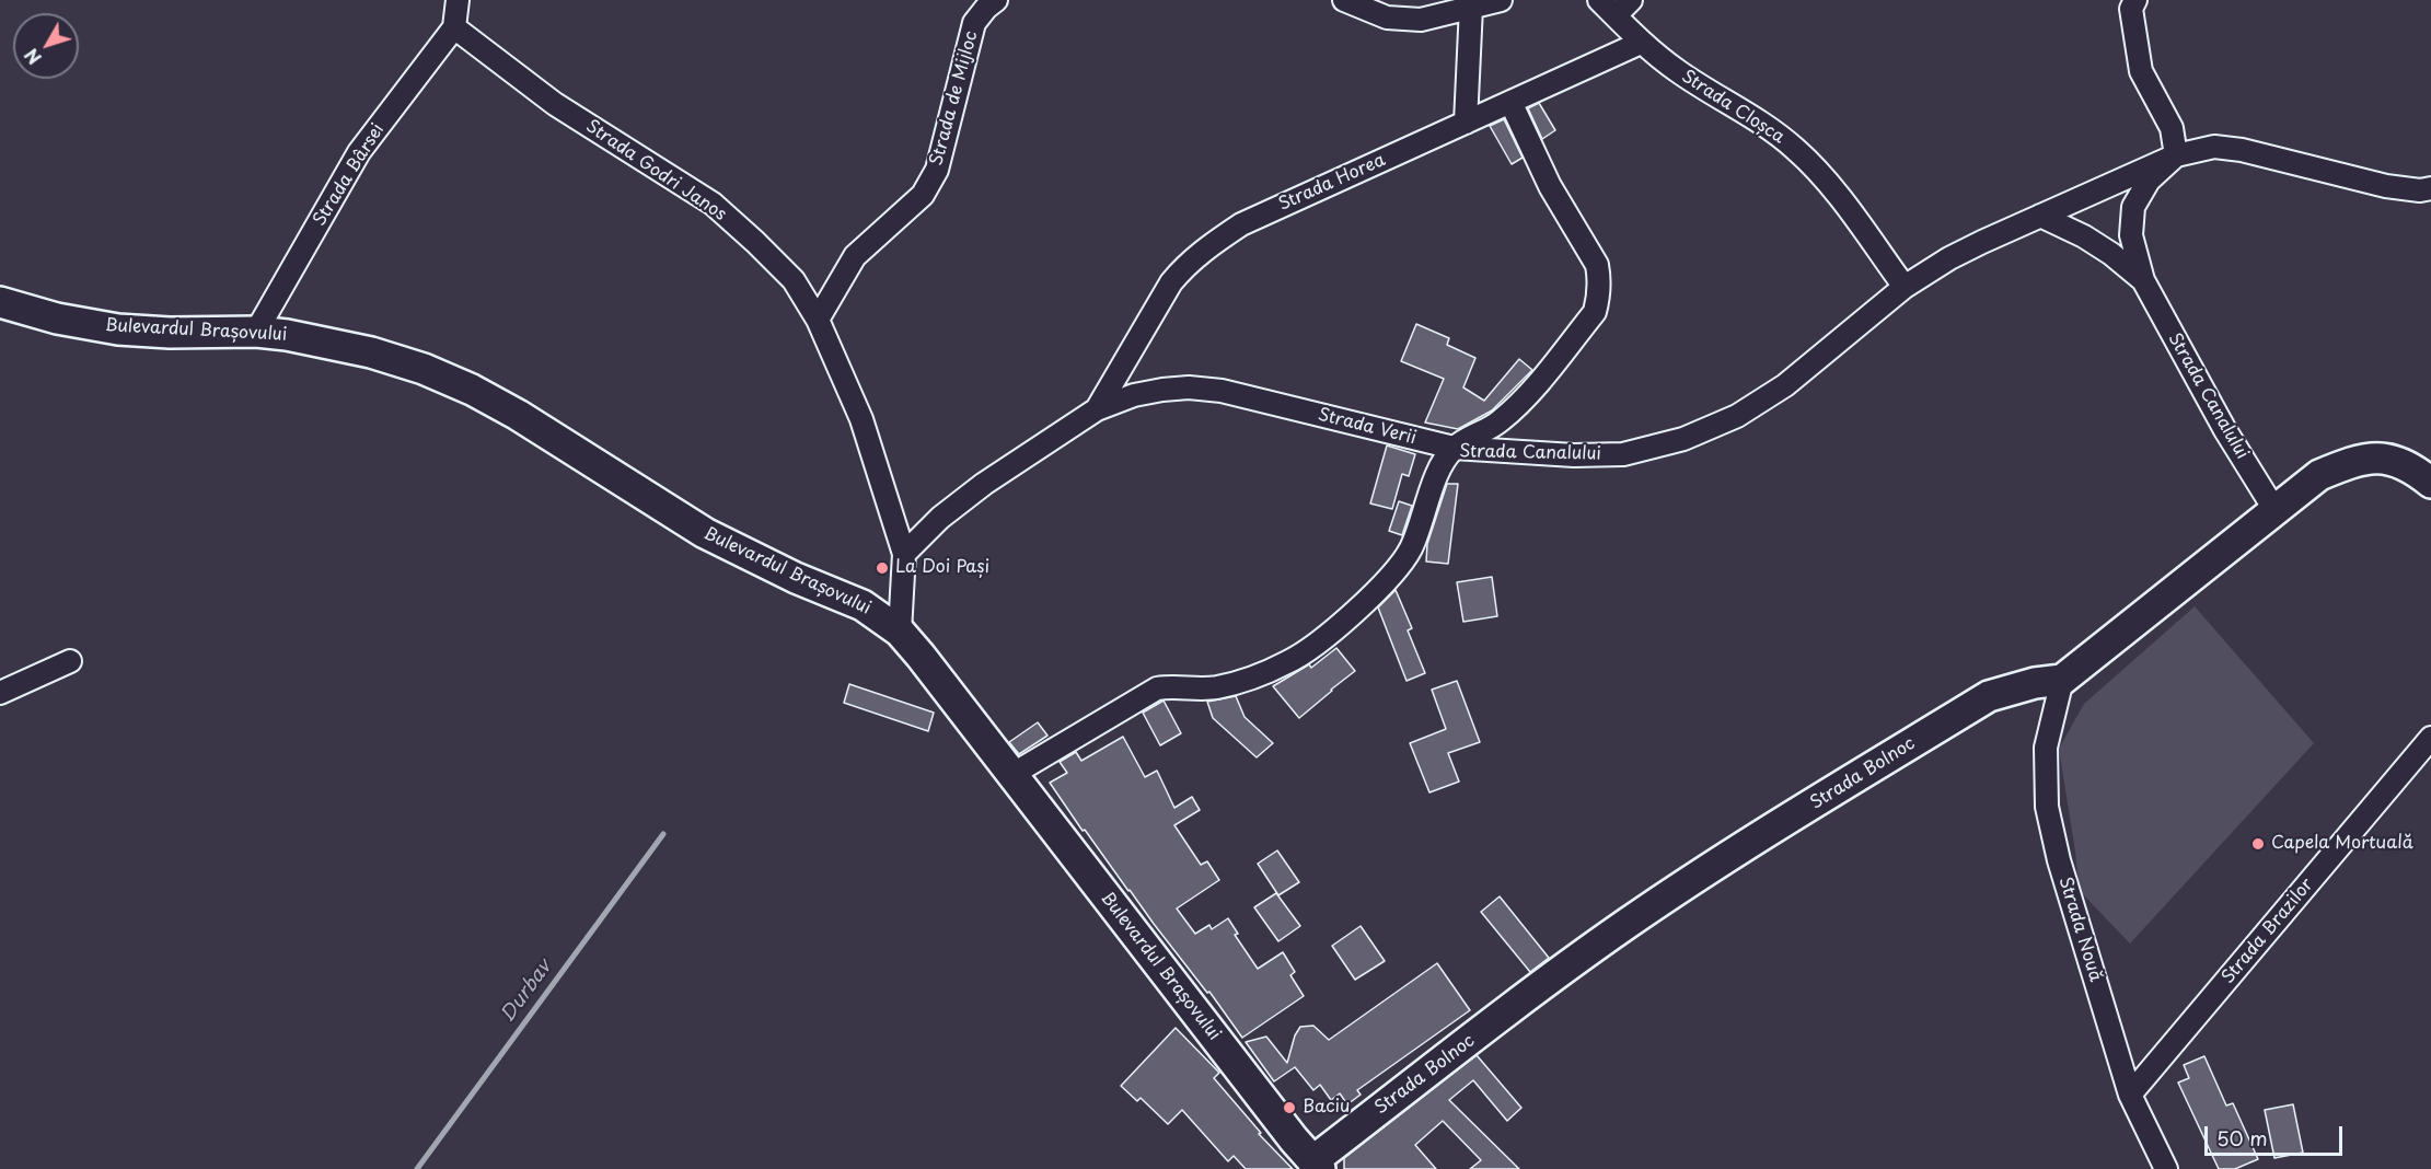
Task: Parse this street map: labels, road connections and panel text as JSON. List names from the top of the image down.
{
  "streets": {
    "main road": ["Bulevardul Brașovului", "Strada Bolnoc"],
    "street": [
      "Strada de Mijloc",
      "Strada Cloșca",
      "Strada Godri Janos",
      "Strada Bârsei",
      "Strada Horea",
      "Strada Canalului",
      "Strada Verii",
      "Strada Nouă",
      "Strada Brazilor"
    ]
  },
  "crossings": [
    ["Strada de Mijloc", "Strada Godri Janos"],
    ["Strada Cloșca", "Strada Horea"],
    ["Strada Cloșca", "Strada Canalului"],
    ["Strada Godri Janos", "Strada Bârsei"],
    ["Strada Godri Janos", "Bulevardul Brașovului"],
    ["Strada Godri Janos", "Strada Verii"],
    ["Strada Bârsei", "Bulevardul Brașovului"],
    ["Strada Horea", "Strada Verii"],
    ["Bulevardul Brașovului", "Strada Canalului"],
    ["Bulevardul Brașovului", "Strada Bolnoc"],
    ["Strada Canalului", "Strada Verii"],
    ["Strada Canalului", "Strada Bolnoc"],
    ["Strada Bolnoc", "Strada Nouă"],
    ["Strada Nouă", "Strada Brazilor"]
  ],
  "water": ["Durbav"],
  "places": ["La Doi Pași", "Capela Mortuală", "Baciu"],
  "scale_bar": "50 m",
  "north": "bottom left"
}
